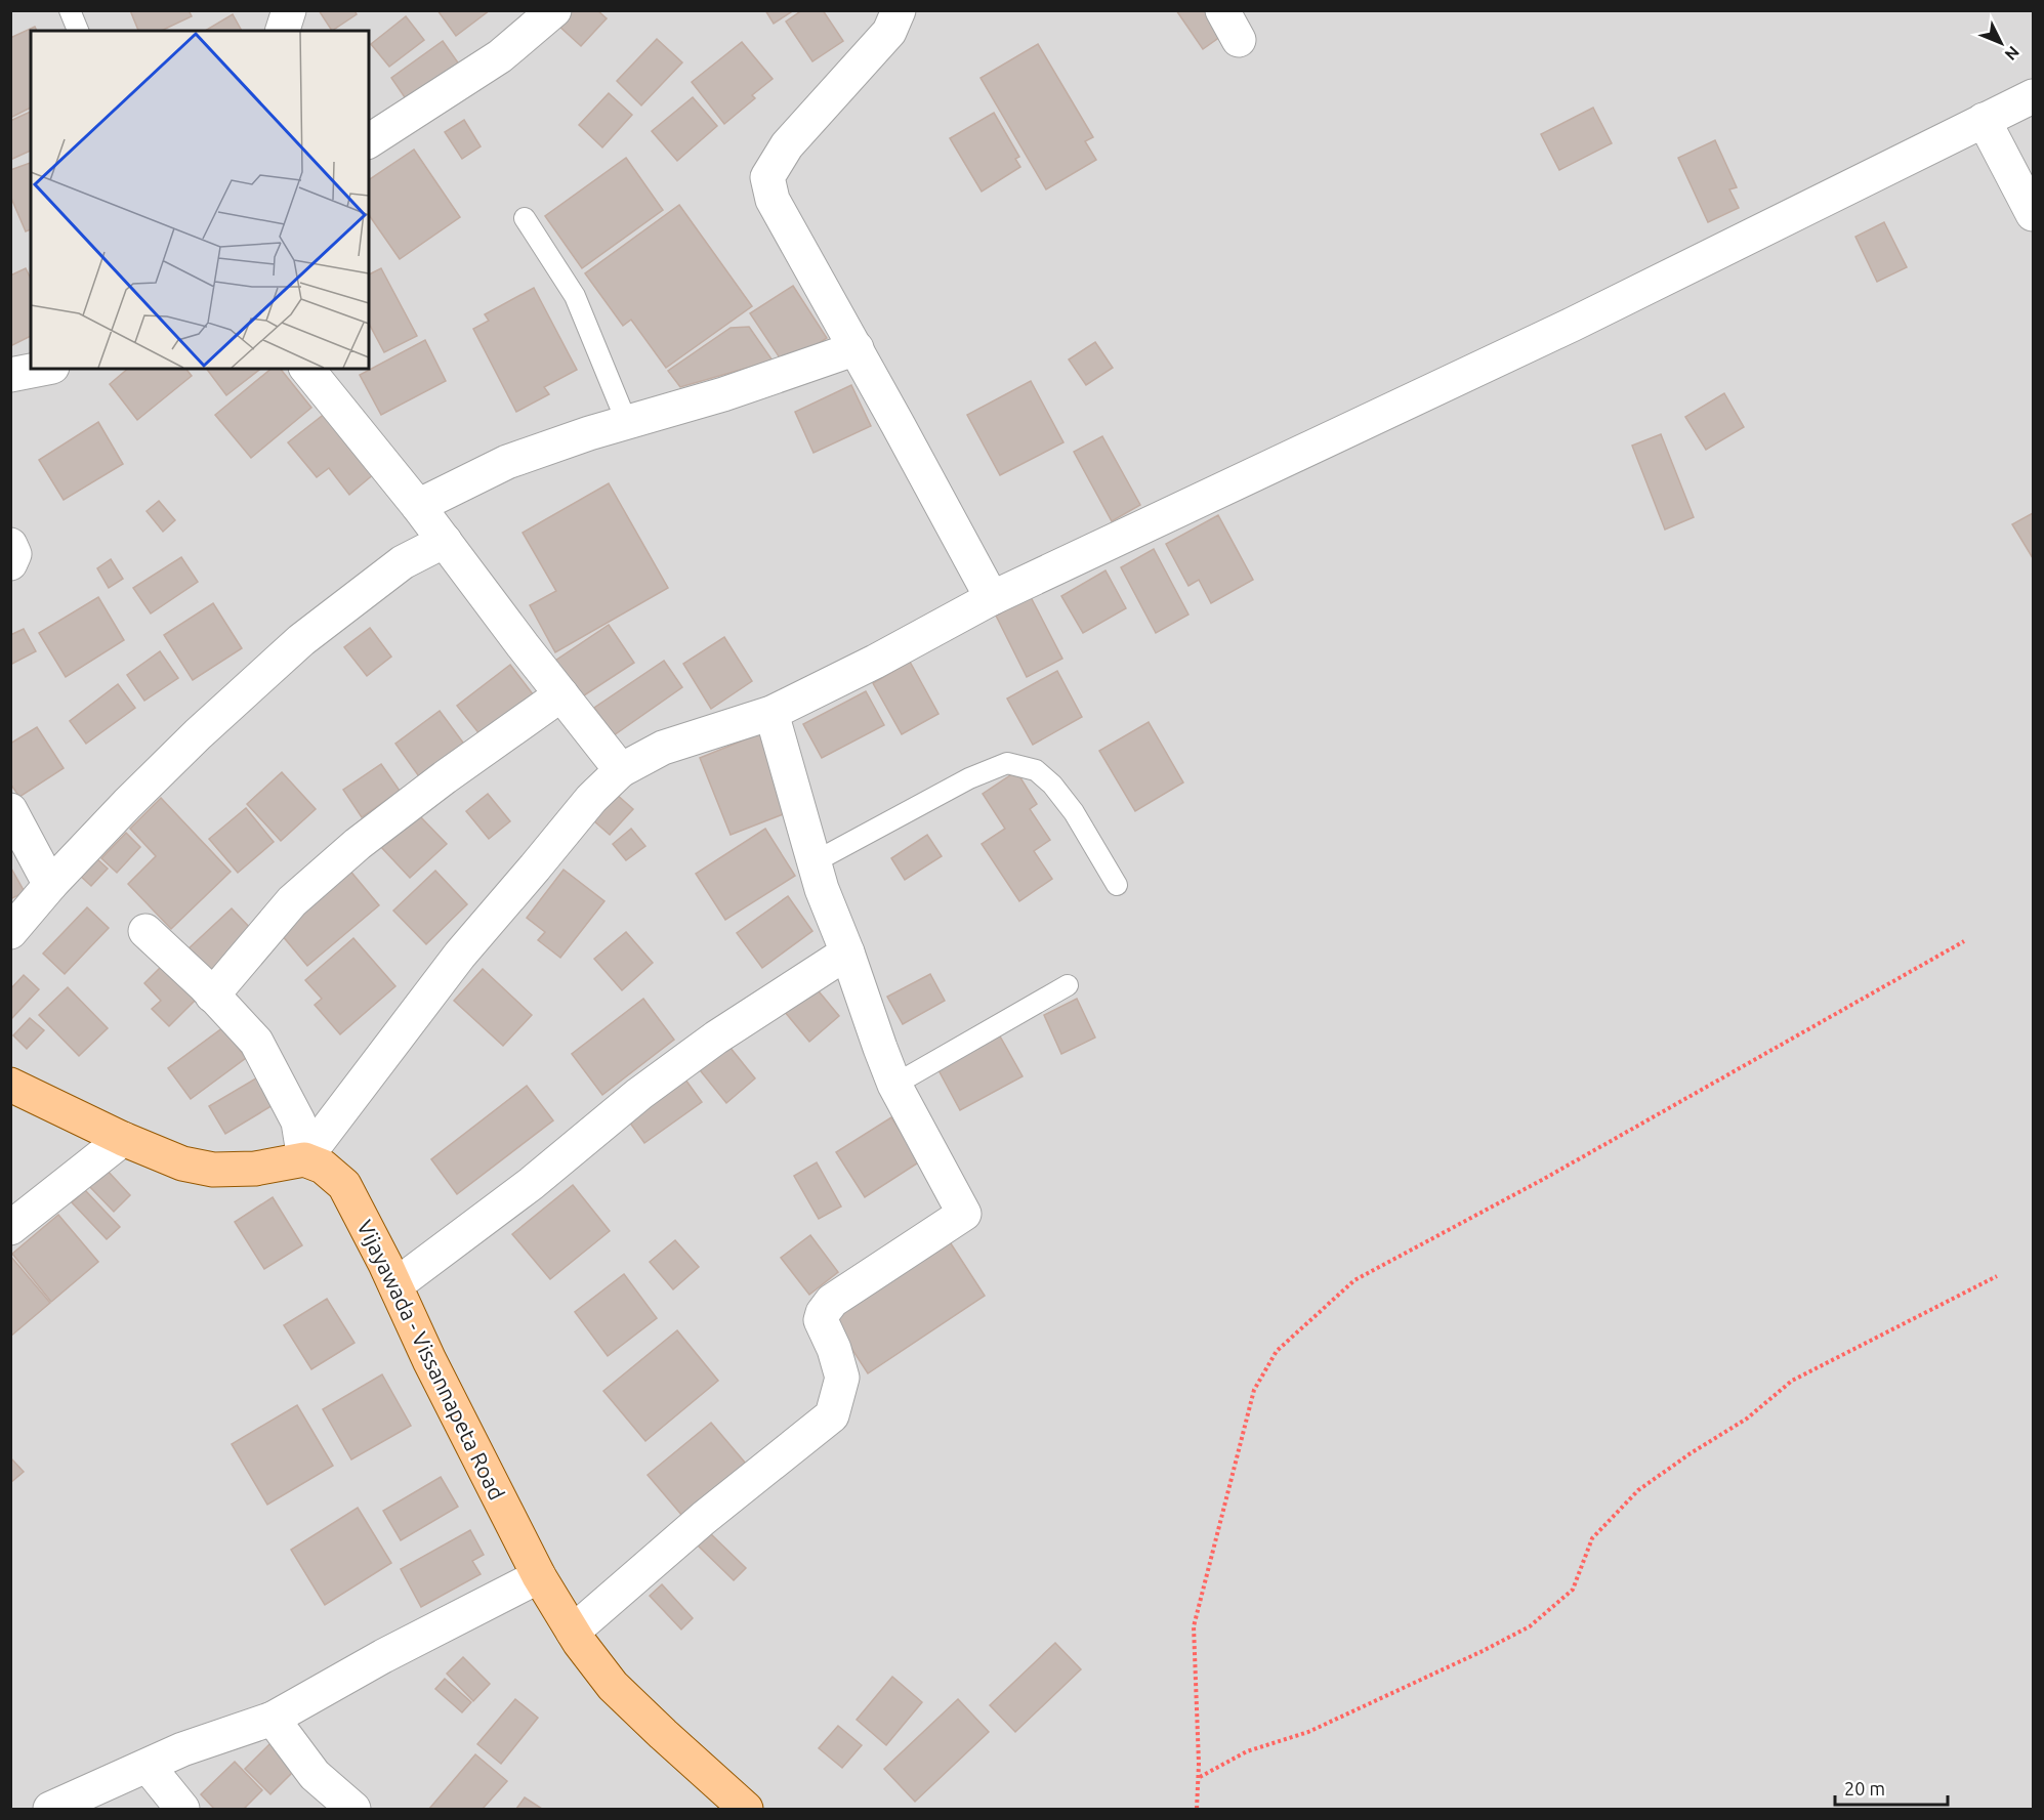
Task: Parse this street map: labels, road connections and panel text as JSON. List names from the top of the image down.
{
  "streets": {
    "main road": ["Vijayawada - Vissannapeta Road"]
  },
  "scale_bar": "20 m",
  "north": "bottom right"
}
